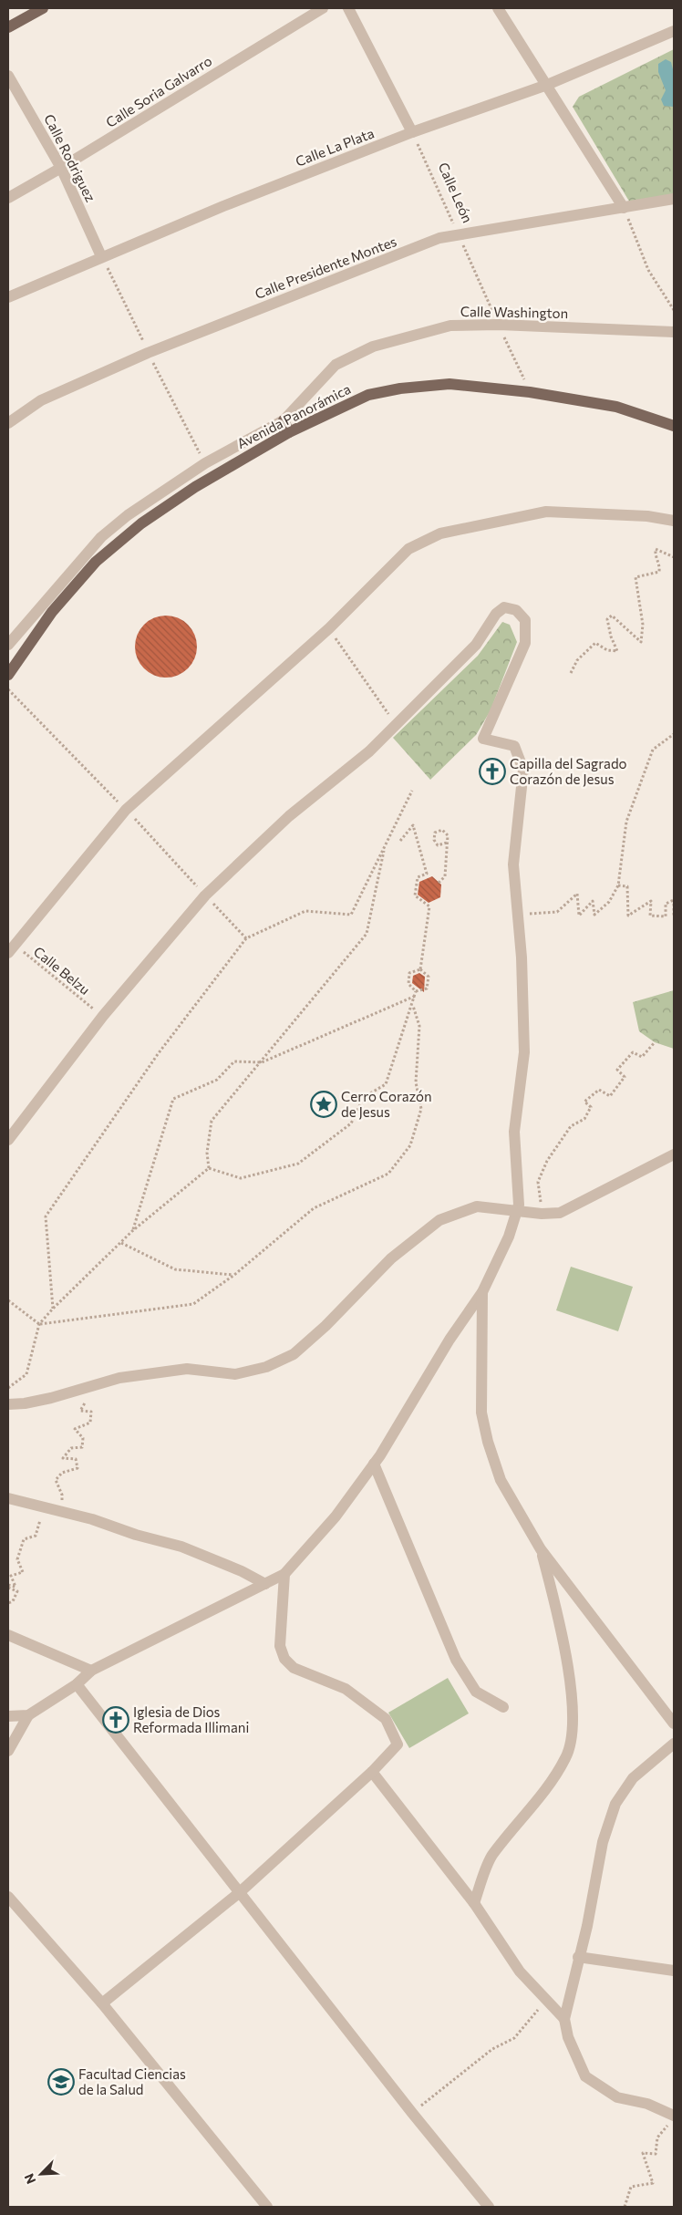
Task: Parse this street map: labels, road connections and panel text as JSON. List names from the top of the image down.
{
  "streets": {
    "main road": ["Avenida Panorámica"],
    "street": [
      "Calle Soria Galvarro",
      "Calle La Plata",
      "Calle Rodriguez",
      "Calle Presidente Montes",
      "Calle Washington"
    ],
    "path": ["Calle León", "Calle Belzu"]
  },
  "crossings": [
    ["Calle Soria Galvarro", "Calle Rodriguez"],
    ["Calle La Plata", "Calle Rodriguez"],
    ["Calle La Plata", "Calle León"],
    ["Calle León", "Calle Presidente Montes"],
    ["Calle León", "Calle Washington"],
    ["Calle León", "Avenida Panorámica"]
  ],
  "places": {
    "church": ["Capilla del Sagrado Corazón de Jesus", "Iglesia de Dios Reformada Illimani"],
    "place": ["Cerro Corazón de Jesus"],
    "school or university": ["Facultad Ciencias de la Salud"]
  },
  "north": "bottom left"
}
